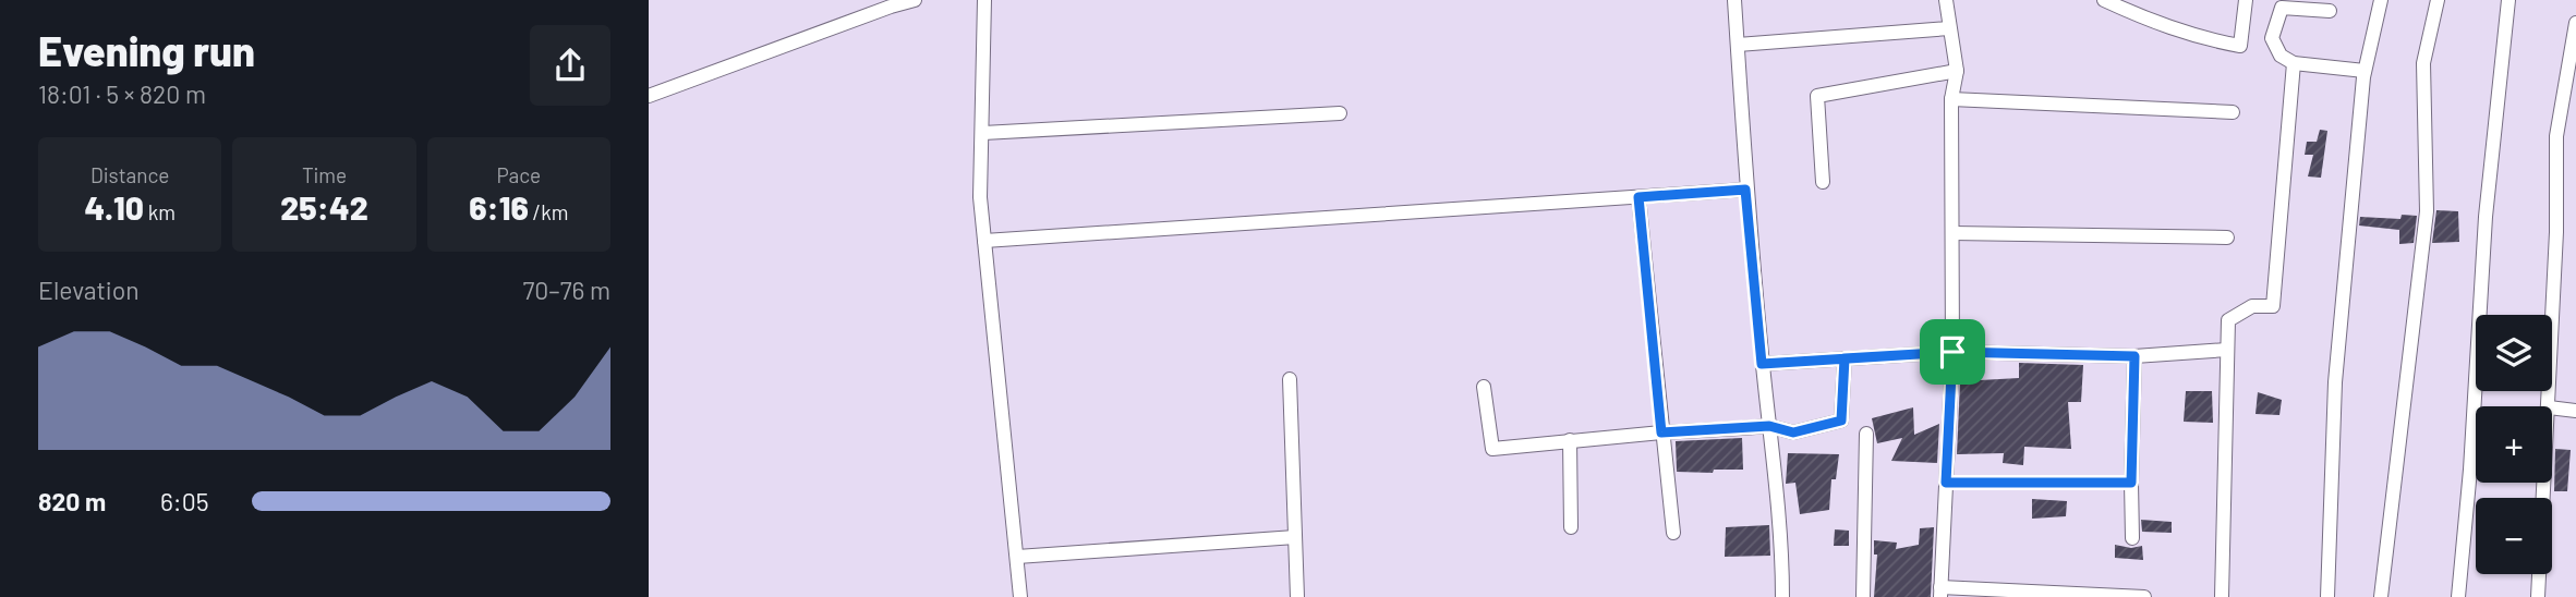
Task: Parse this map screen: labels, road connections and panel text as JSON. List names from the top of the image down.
{
  "page": {
    "heading": ["Evening run", "18:01 · 5 × 820 m"],
    "stats": [
      ["Distance", "4.10 km"],
      ["Time", "25:42"],
      ["Pace", "6:16 /km"]
    ],
    "chart": ["Elevation", "70–76 m"],
    "map_buttons": ["+", "−"],
    "list": [
      {
        "name": "820 m",
        "note": "6:05"
      }
    ]
  }
}
